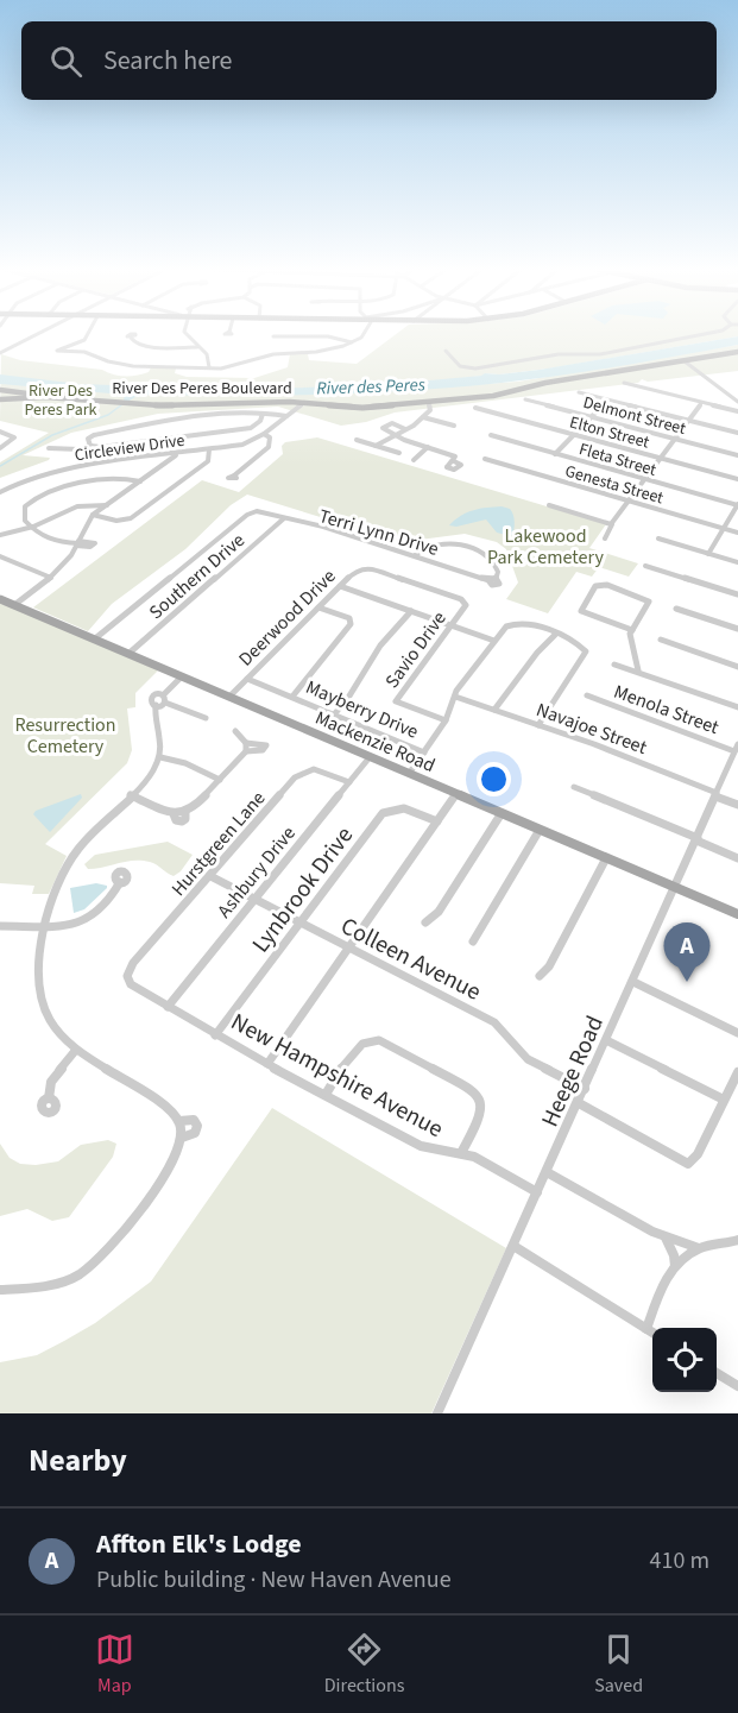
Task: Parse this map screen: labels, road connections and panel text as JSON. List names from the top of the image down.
{
  "streets": {
    "main road": ["River Des Peres Boulevard", "Mackenzie Road"],
    "street": [
      "Delmont Street",
      "Elton Street",
      "Circleview Drive",
      "Fleta Street",
      "Genesta Street",
      "Terri Lynn Drive",
      "Southern Drive",
      "Deerwood Drive",
      "Savio Drive",
      "Mayberry Drive",
      "Menola Street",
      "Navajoe Street",
      "Hurstgreen Lane",
      "Ashbury Drive",
      "Lynbrook Drive",
      "Colleen Avenue",
      "Heege Road",
      "New Hampshire Avenue"
    ]
  },
  "crossings": [
    ["Terri Lynn Drive", "Southern Drive"],
    ["Terri Lynn Drive", "Mackenzie Road"],
    ["Southern Drive", "Mackenzie Road"],
    ["Deerwood Drive", "Mayberry Drive"],
    ["Deerwood Drive", "Mackenzie Road"],
    ["Menola Street", "Heege Road"],
    ["Navajoe Street", "Heege Road"],
    ["Mackenzie Road", "Ashbury Drive"],
    ["Mackenzie Road", "Heege Road"],
    ["Hurstgreen Lane", "Ashbury Drive"],
    ["Hurstgreen Lane", "Colleen Avenue"],
    ["Hurstgreen Lane", "New Hampshire Avenue"],
    ["Ashbury Drive", "Colleen Avenue"],
    ["Ashbury Drive", "New Hampshire Avenue"],
    ["Lynbrook Drive", "Colleen Avenue"],
    ["Lynbrook Drive", "New Hampshire Avenue"],
    ["Colleen Avenue", "Heege Road"],
    ["Heege Road", "New Hampshire Avenue"]
  ],
  "water": ["River des Peres"],
  "parks": ["River Des Peres Park", "Lakewood Park Cemetery", "Resurrection Cemetery"],
  "page": {
    "search": "Search here",
    "pins": "A",
    "heading": "Nearby",
    "list": [
      {
        "mark": "A",
        "name": "Affton Elk's Lodge",
        "note": "Public building · New Haven Avenue",
        "value": "410 m"
      }
    ],
    "nav": ["Map", "Directions", "Saved"]
  }
}
